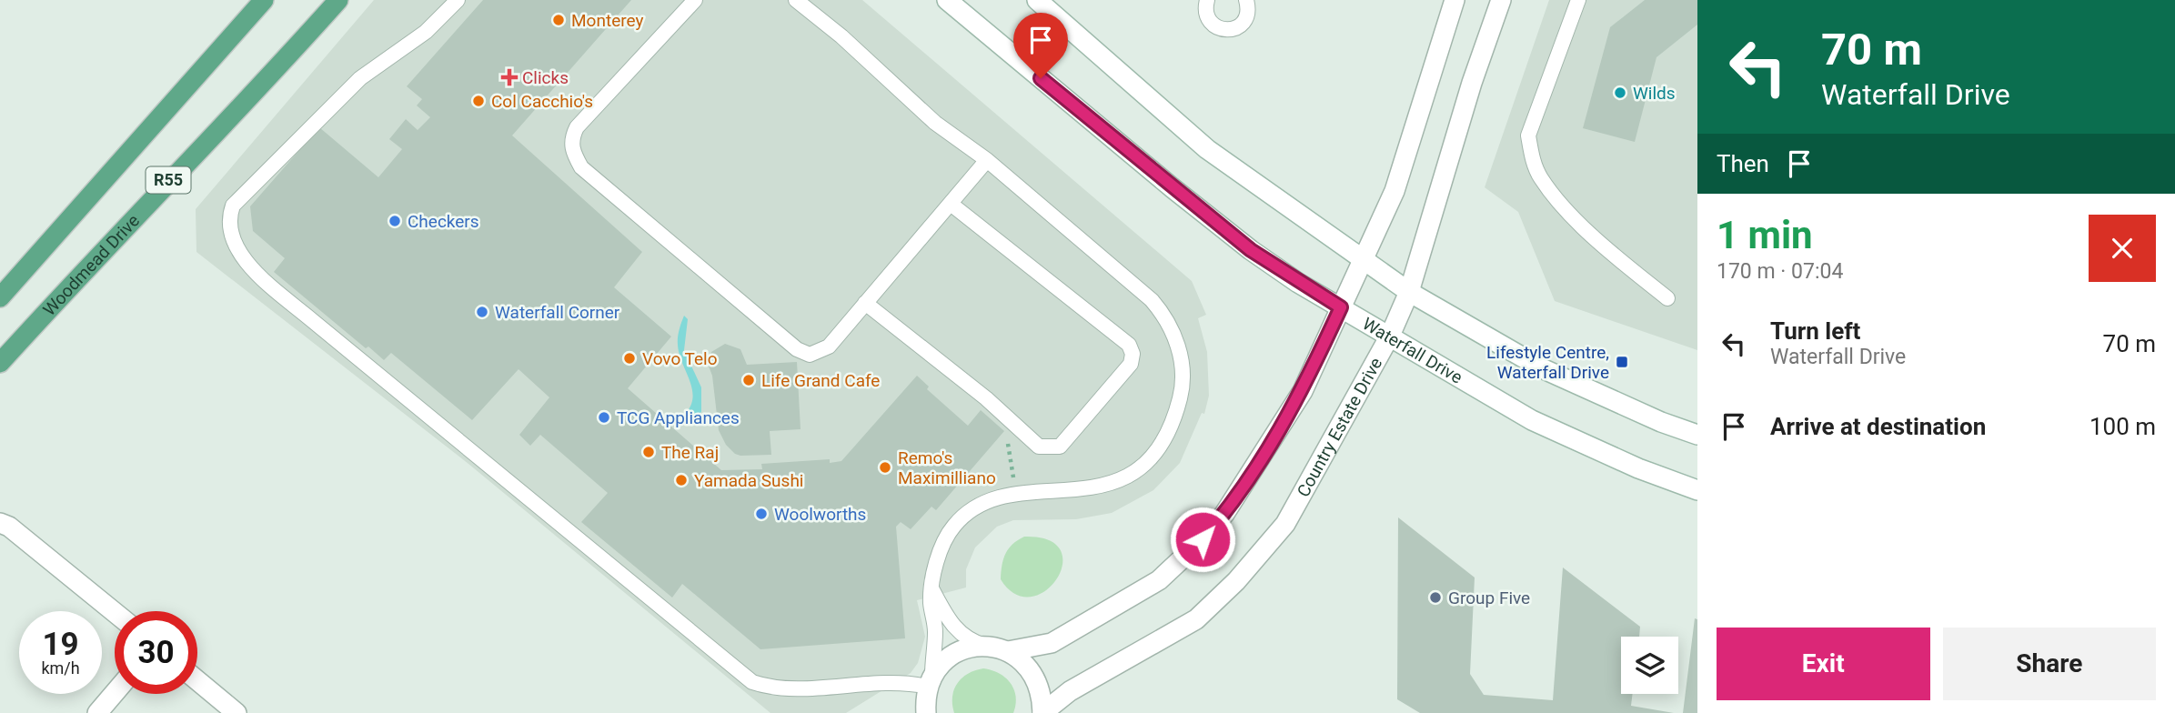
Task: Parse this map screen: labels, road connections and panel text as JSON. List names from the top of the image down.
{
  "streets": {
    "main road": ["R55", "Woodmead Drive"],
    "street": ["Waterfall Drive", "Country Estate Drive"]
  },
  "crossings": [
    ["Waterfall Drive", "Country Estate Drive"]
  ],
  "places": {
    "other": [
      "Monterey",
      "Wilds",
      "Col Cacchio's",
      "Checkers",
      "Waterfall Corner",
      "Vovo Telo",
      "Life Grand Cafe",
      "TCG Appliances",
      "The Raj",
      "Remo's Maximilliano",
      "Yamada Sushi",
      "Woolworths",
      "Group Five"
    ],
    "health": ["Clicks"],
    "transit": ["Lifestyle Centre, Waterfall Drive"]
  },
  "page": {
    "turn": ["70 m", "Waterfall Drive"],
    "then": "Then",
    "heading": ["1 min", "170 m · 07:04"],
    "list": [
      {
        "name": "Turn left",
        "note": "Waterfall Drive",
        "value": "70 m"
      },
      {
        "name": "Arrive at destination",
        "value": "100 m"
      }
    ],
    "speed": "19 km/h",
    "limit": "30",
    "buttons": ["Exit", "Share"]
  }
}
